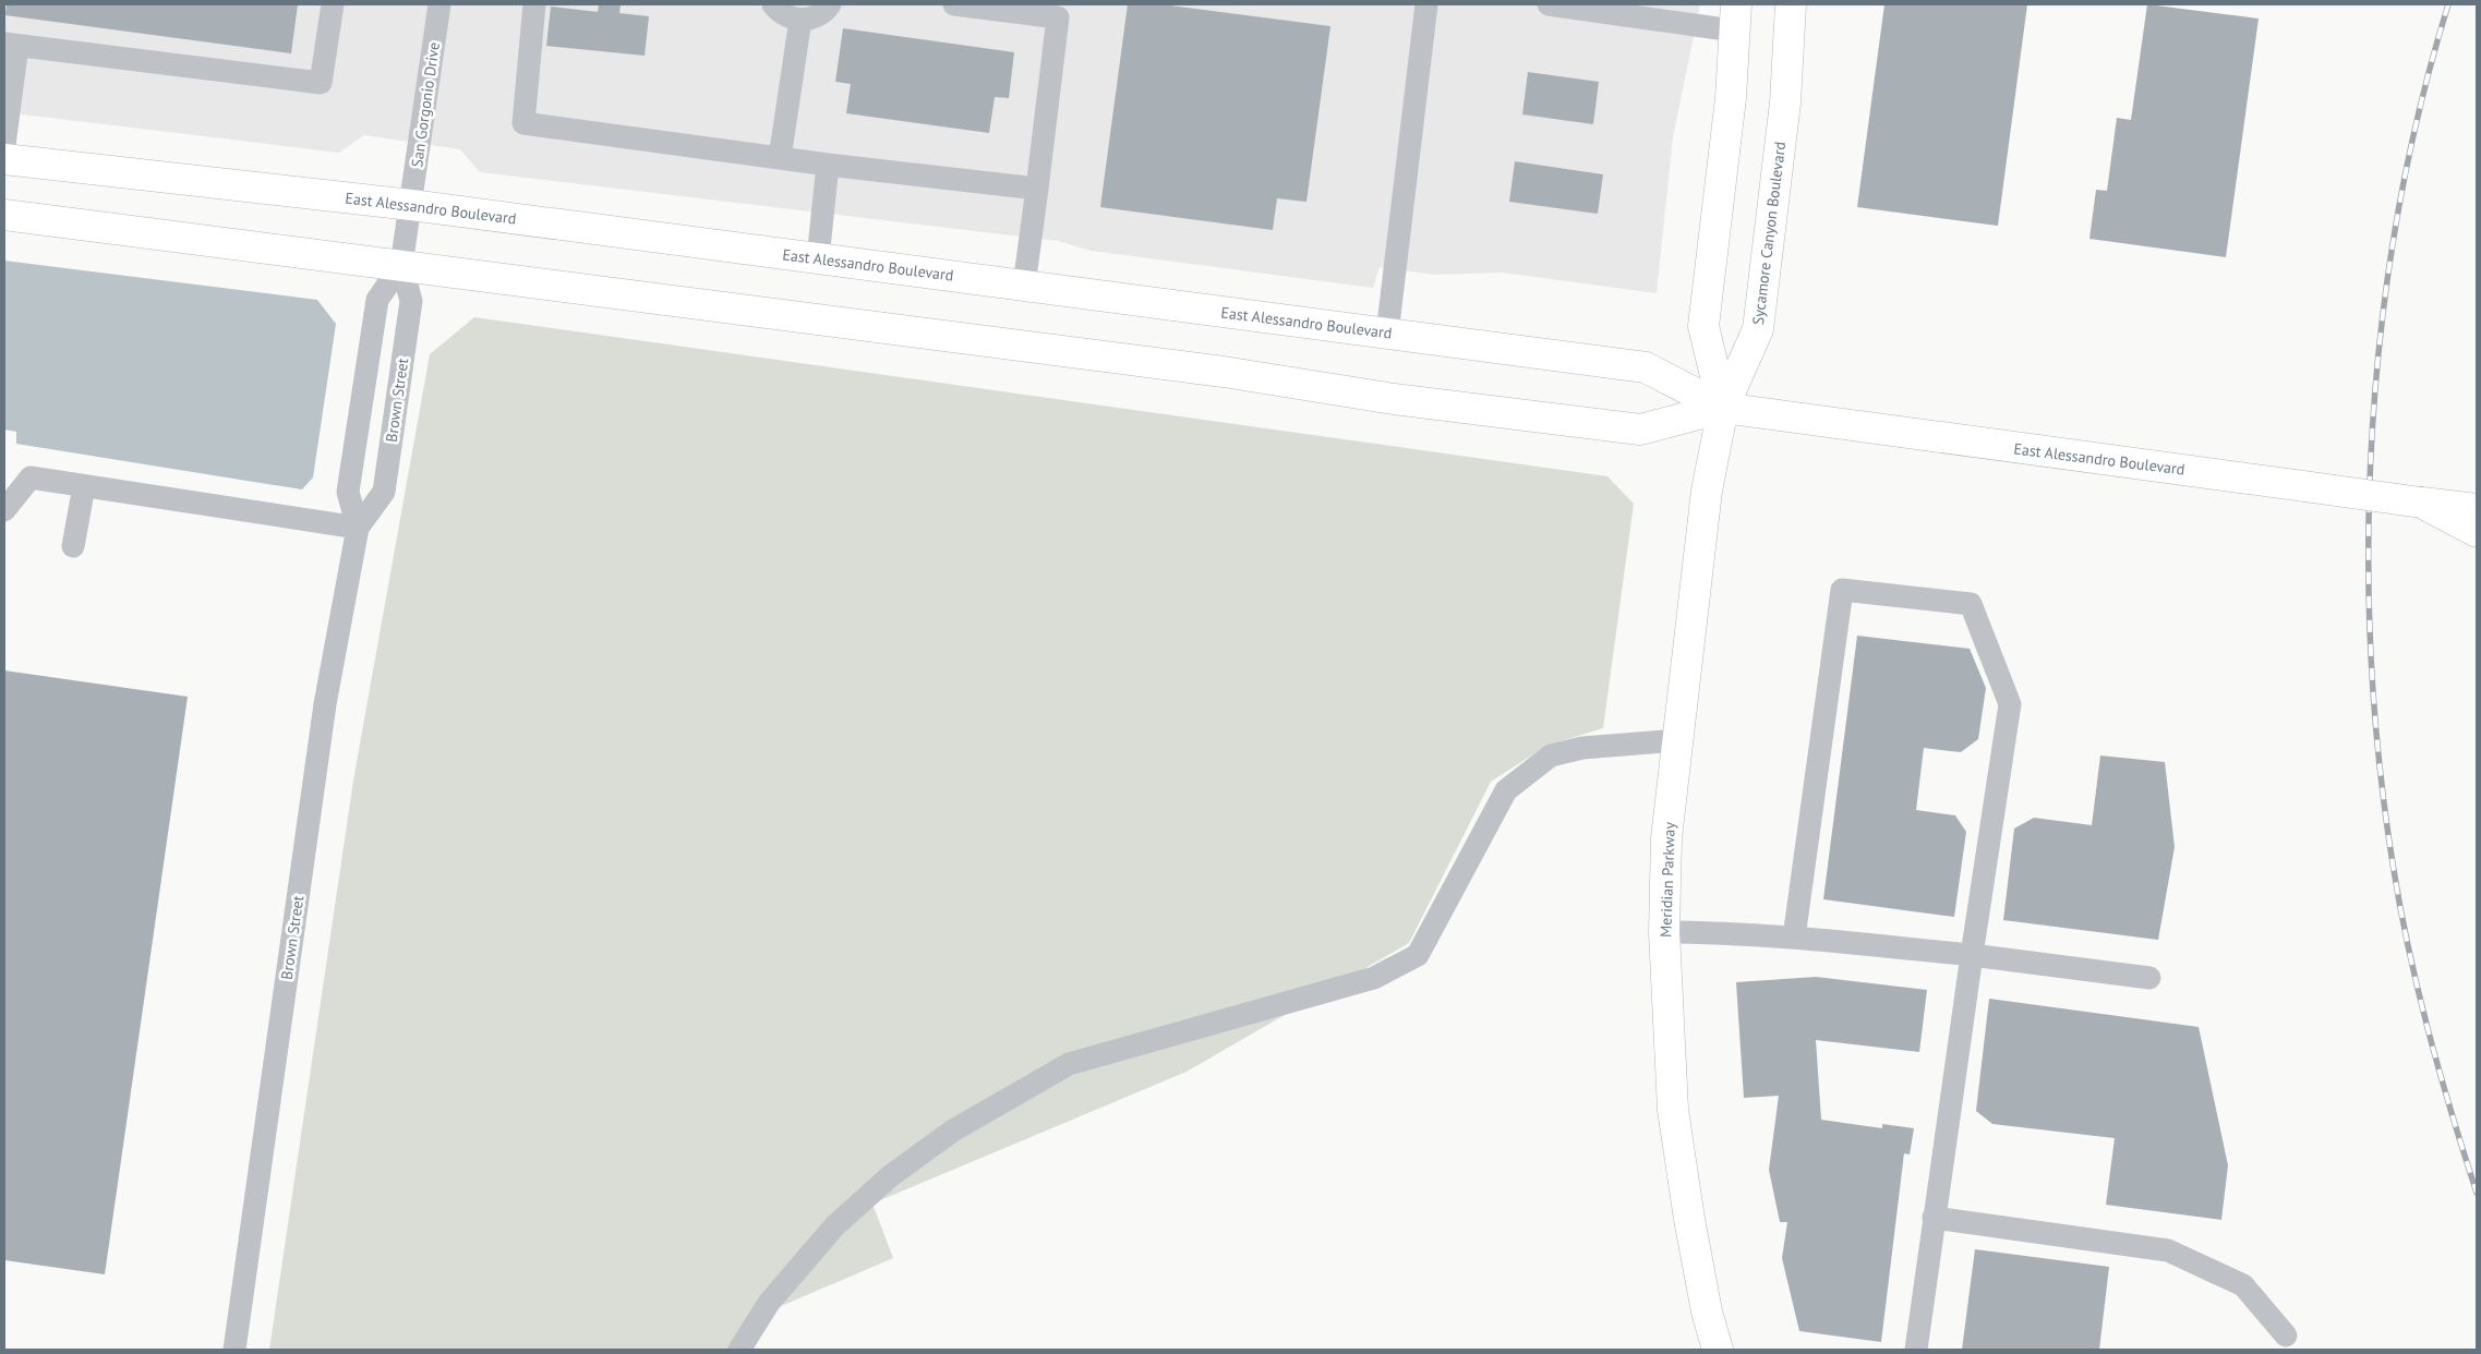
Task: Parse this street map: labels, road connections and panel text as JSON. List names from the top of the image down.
{
  "streets": {
    "main road": ["East Alessandro Boulevard", "Sycamore Canyon Boulevard", "Meridian Parkway"],
    "street": ["San Gorgonio Drive", "Brown Street"]
  },
  "crossings": [
    ["San Gorgonio Drive", "East Alessandro Boulevard"],
    ["San Gorgonio Drive", "Brown Street"],
    ["East Alessandro Boulevard", "Sycamore Canyon Boulevard"],
    ["East Alessandro Boulevard", "Brown Street"],
    ["East Alessandro Boulevard", "Meridian Parkway"],
    ["Sycamore Canyon Boulevard", "Meridian Parkway"]
  ]
}
